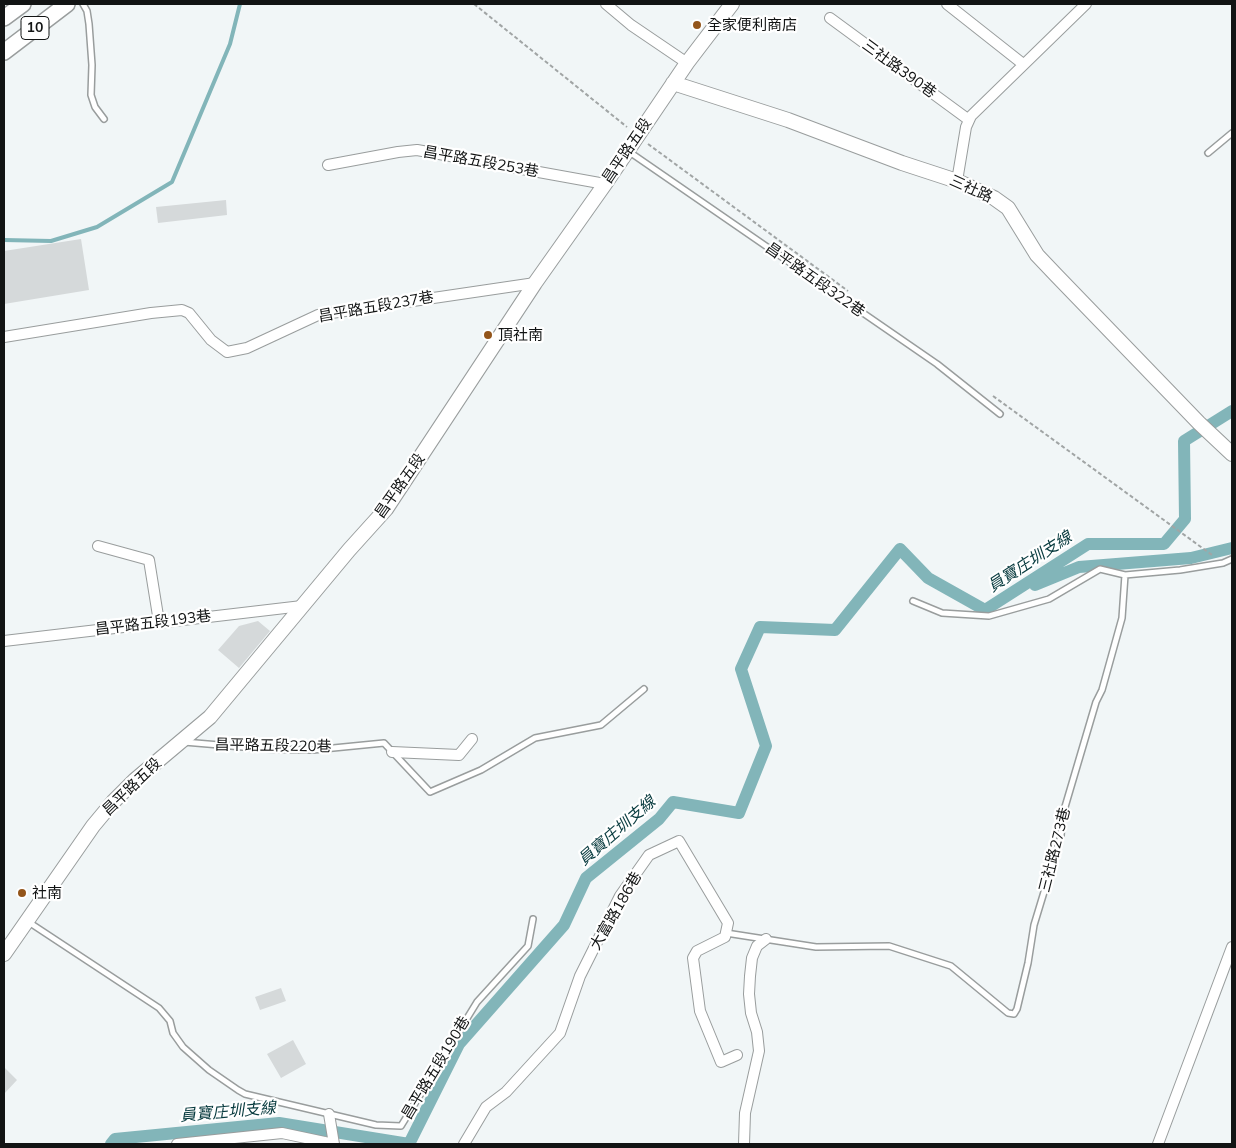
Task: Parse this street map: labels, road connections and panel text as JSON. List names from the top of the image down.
{
  "streets": {
    "main road": ["10"],
    "street": [
      "三社路390巷",
      "昌平路五段",
      "昌平路五段253巷",
      "三社路",
      "昌平路五段237巷",
      "昌平路五段193巷",
      "昌平路五段220巷",
      "大富路186巷"
    ],
    "lane": ["昌平路五段322巷", "三社路273巷", "昌平路五段190巷"]
  },
  "crossings": [
    ["昌平路五段", "昌平路五段253巷"],
    ["昌平路五段", "三社路"],
    ["昌平路五段", "昌平路五段322巷"],
    ["昌平路五段", "昌平路五段237巷"],
    ["昌平路五段", "昌平路五段193巷"],
    ["昌平路五段", "昌平路五段220巷"],
    ["昌平路五段", "昌平路五段190巷"]
  ],
  "water": ["員寶庄圳支線"],
  "places": ["全家便利商店", "頂社南", "社南"]
}
